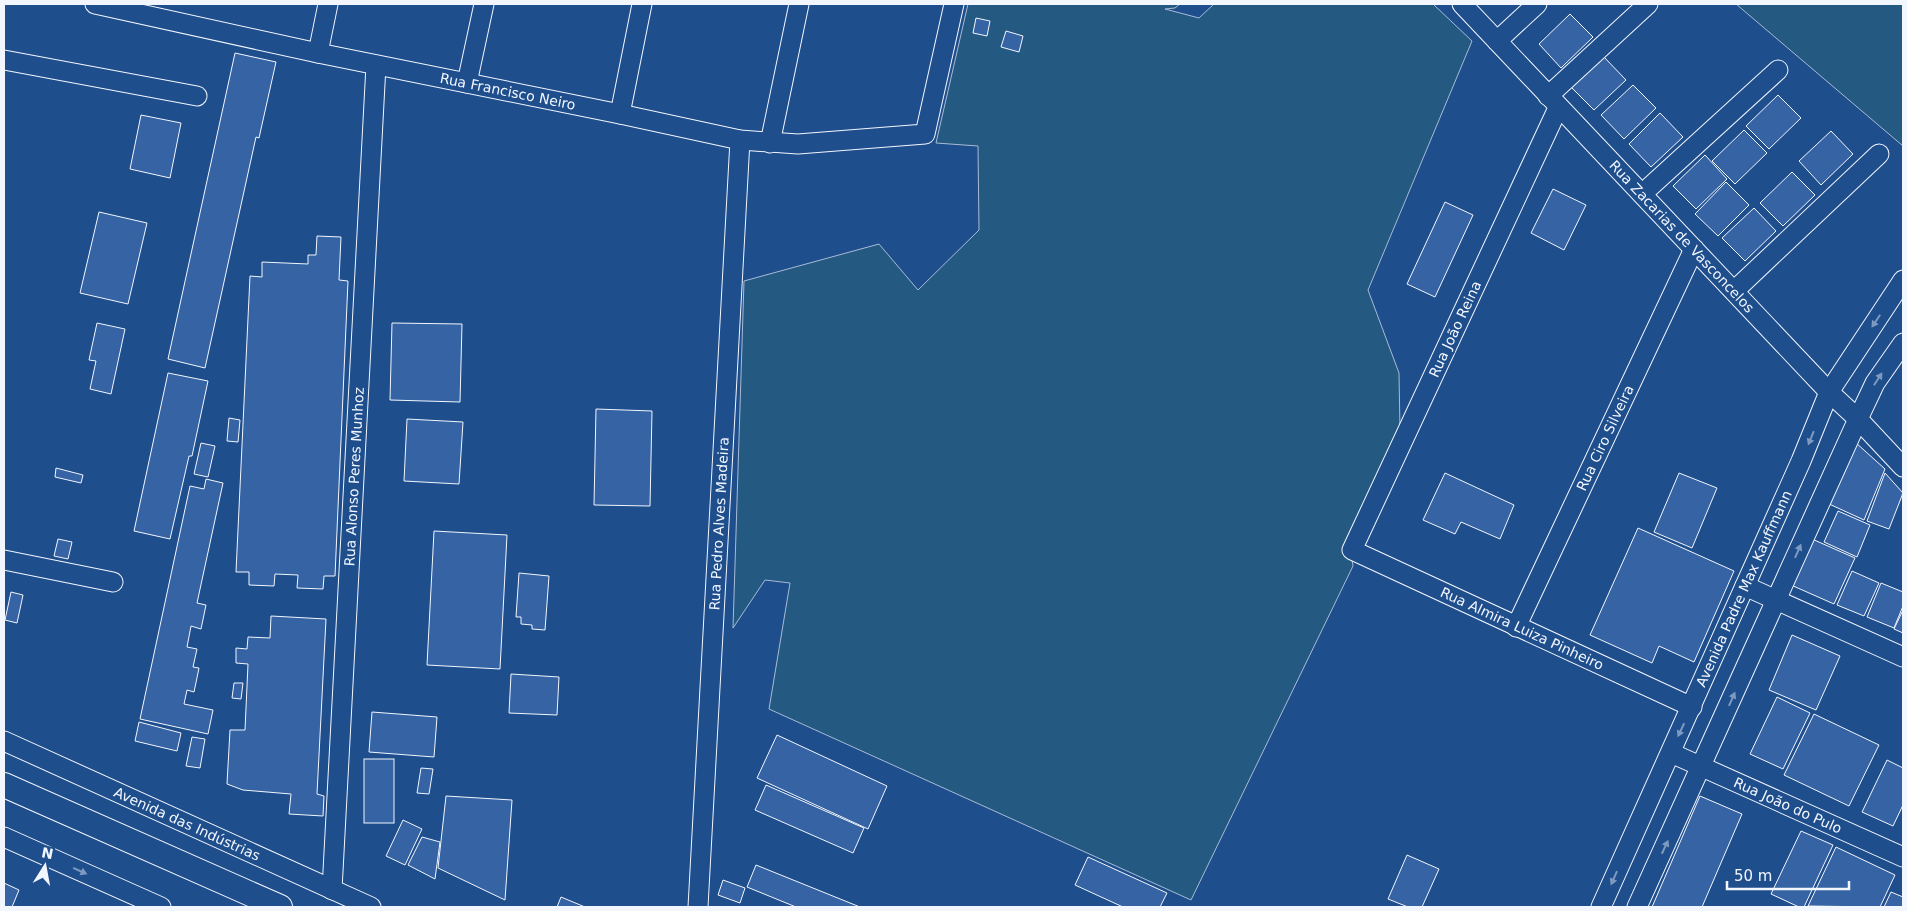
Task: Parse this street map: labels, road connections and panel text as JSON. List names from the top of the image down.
{
  "streets": {
    "street": [
      "Rua Francisco Neiro",
      "Rua Zacarias de Vasconcelos",
      "Rua João Reina",
      "Rua Ciro Silveira",
      "Rua Alonso Peres Munhoz",
      "Rua Pedro Alves Madeira",
      "Avenida Padre Max Kauffmann",
      "Rua Almira Luiza Pinheiro",
      "Rua João do Pulo",
      "Avenida das Indústrias"
    ]
  },
  "crossings": [
    ["Rua Francisco Neiro", "Rua Alonso Peres Munhoz"],
    ["Rua Francisco Neiro", "Rua Pedro Alves Madeira"],
    ["Rua Zacarias de Vasconcelos", "Rua João Reina"],
    ["Rua Zacarias de Vasconcelos", "Rua Ciro Silveira"],
    ["Rua Zacarias de Vasconcelos", "Avenida Padre Max Kauffmann"],
    ["Rua João Reina", "Rua Almira Luiza Pinheiro"],
    ["Rua Ciro Silveira", "Rua Almira Luiza Pinheiro"],
    ["Rua Alonso Peres Munhoz", "Avenida das Indústrias"],
    ["Avenida Padre Max Kauffmann", "Rua Almira Luiza Pinheiro"],
    ["Avenida Padre Max Kauffmann", "Rua João do Pulo"]
  ],
  "scale_bar": "50 m",
  "north": "top"
}
